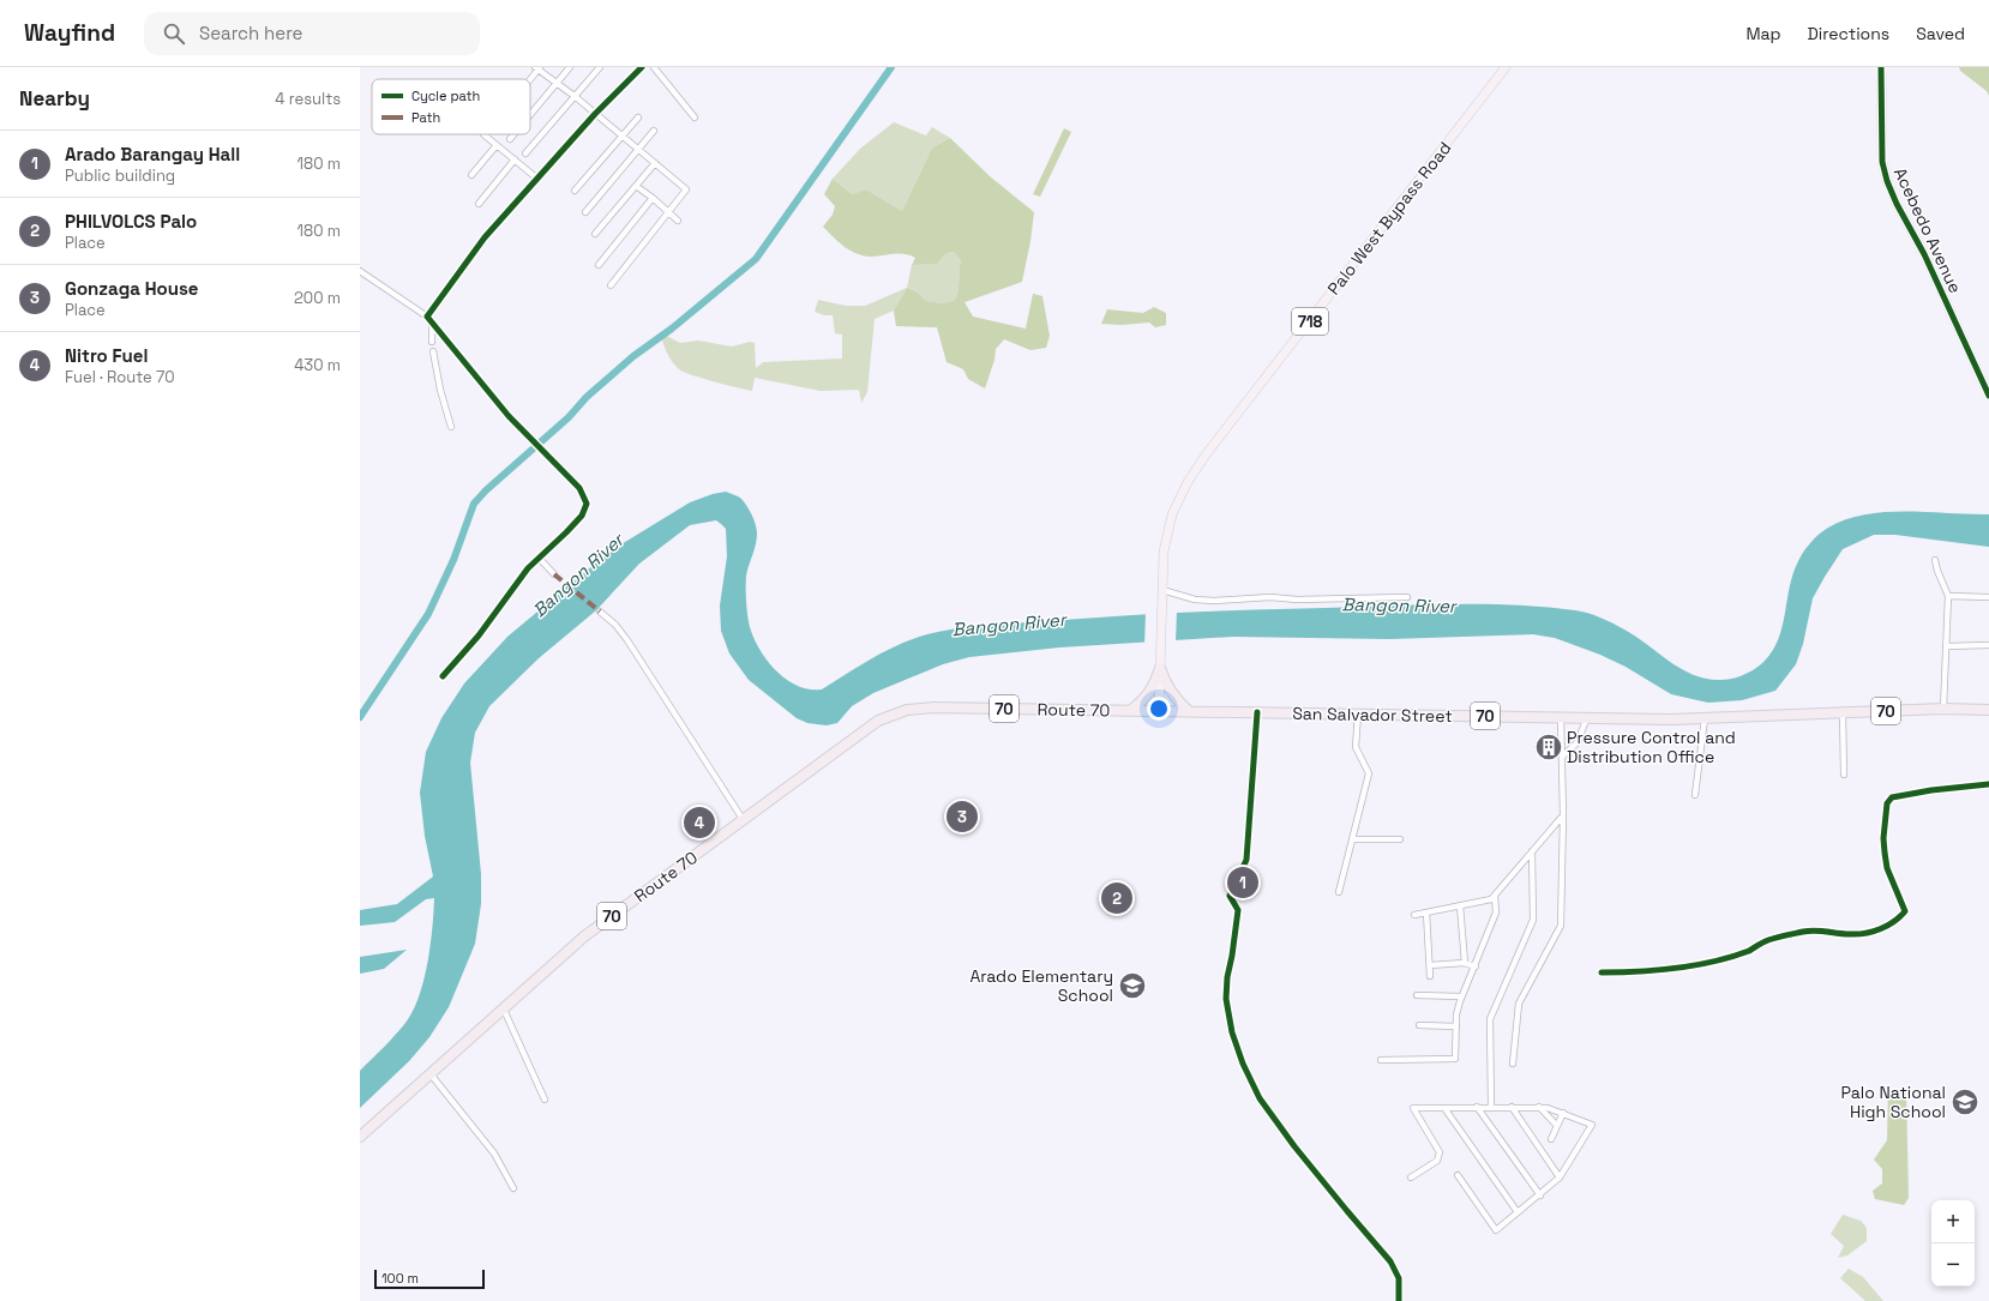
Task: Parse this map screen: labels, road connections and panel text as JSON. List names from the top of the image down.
{
  "streets": {
    "highway": ["70", "Route 70", "San Salvador Street"],
    "main road": ["Palo West Bypass Road", "718"],
    "street": ["Acebedo Avenue"]
  },
  "crossings": [
    ["Palo West Bypass Road", "San Salvador Street"],
    ["Route 70", "San Salvador Street"]
  ],
  "water": ["Bangon River"],
  "places": {
    "building": ["Pressure Control and Distribution Office"],
    "school or university": ["Arado Elementary School", "Palo National High School"]
  },
  "legend": ["Cycle path", "Path"],
  "scale_bar": "100 m",
  "page": {
    "header": "Wayfind",
    "search": "Search here",
    "nav": ["Map", "Directions", "Saved"],
    "heading": ["Nearby", "4 results"],
    "list": [
      {
        "mark": "1",
        "name": "Arado Barangay Hall",
        "note": "Public building",
        "value": "180 m"
      },
      {
        "mark": "2",
        "name": "PHILVOLCS Palo",
        "note": "Place",
        "value": "180 m"
      },
      {
        "mark": "3",
        "name": "Gonzaga House",
        "note": "Place",
        "value": "200 m"
      },
      {
        "mark": "4",
        "name": "Nitro Fuel",
        "note": "Fuel · Route 70",
        "value": "430 m"
      }
    ],
    "pins": [
      "3",
      "4",
      "1",
      "2"
    ],
    "map_buttons": ["+", "−"],
    "scale": "100 m"
  }
}
